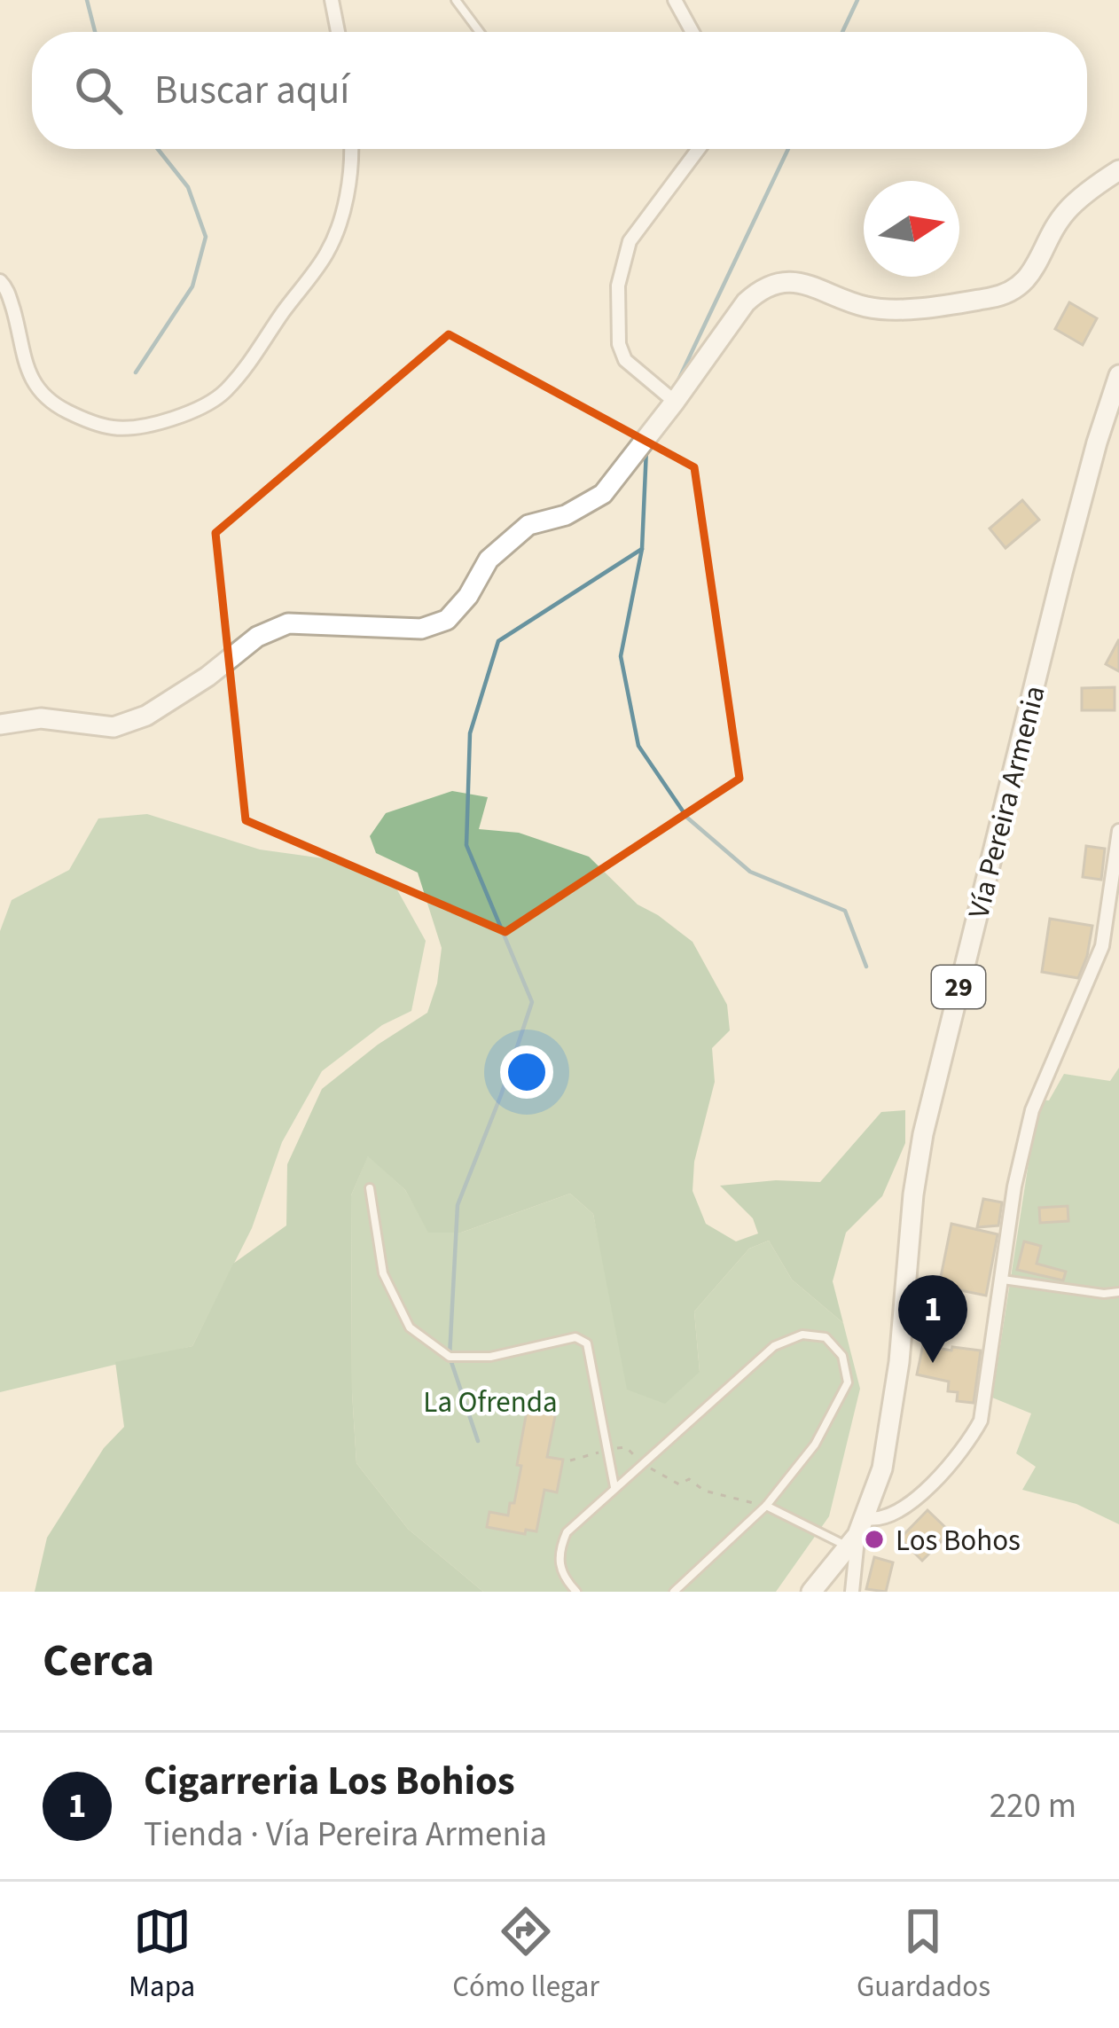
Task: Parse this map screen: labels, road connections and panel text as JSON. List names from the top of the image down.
{
  "streets": {
    "street": ["Vía Pereira Armenia", "29"]
  },
  "parks": ["La Ofrenda"],
  "places": ["Los Bohos"],
  "north": "right",
  "page": {
    "search": "Buscar aquí",
    "pins": "1",
    "heading": "Cerca",
    "list": [
      {
        "mark": "1",
        "name": "Cigarreria Los Bohios",
        "note": "Tienda · Vía Pereira Armenia",
        "value": "220 m"
      }
    ],
    "nav": ["Mapa", "Cómo llegar", "Guardados"]
  }
}
